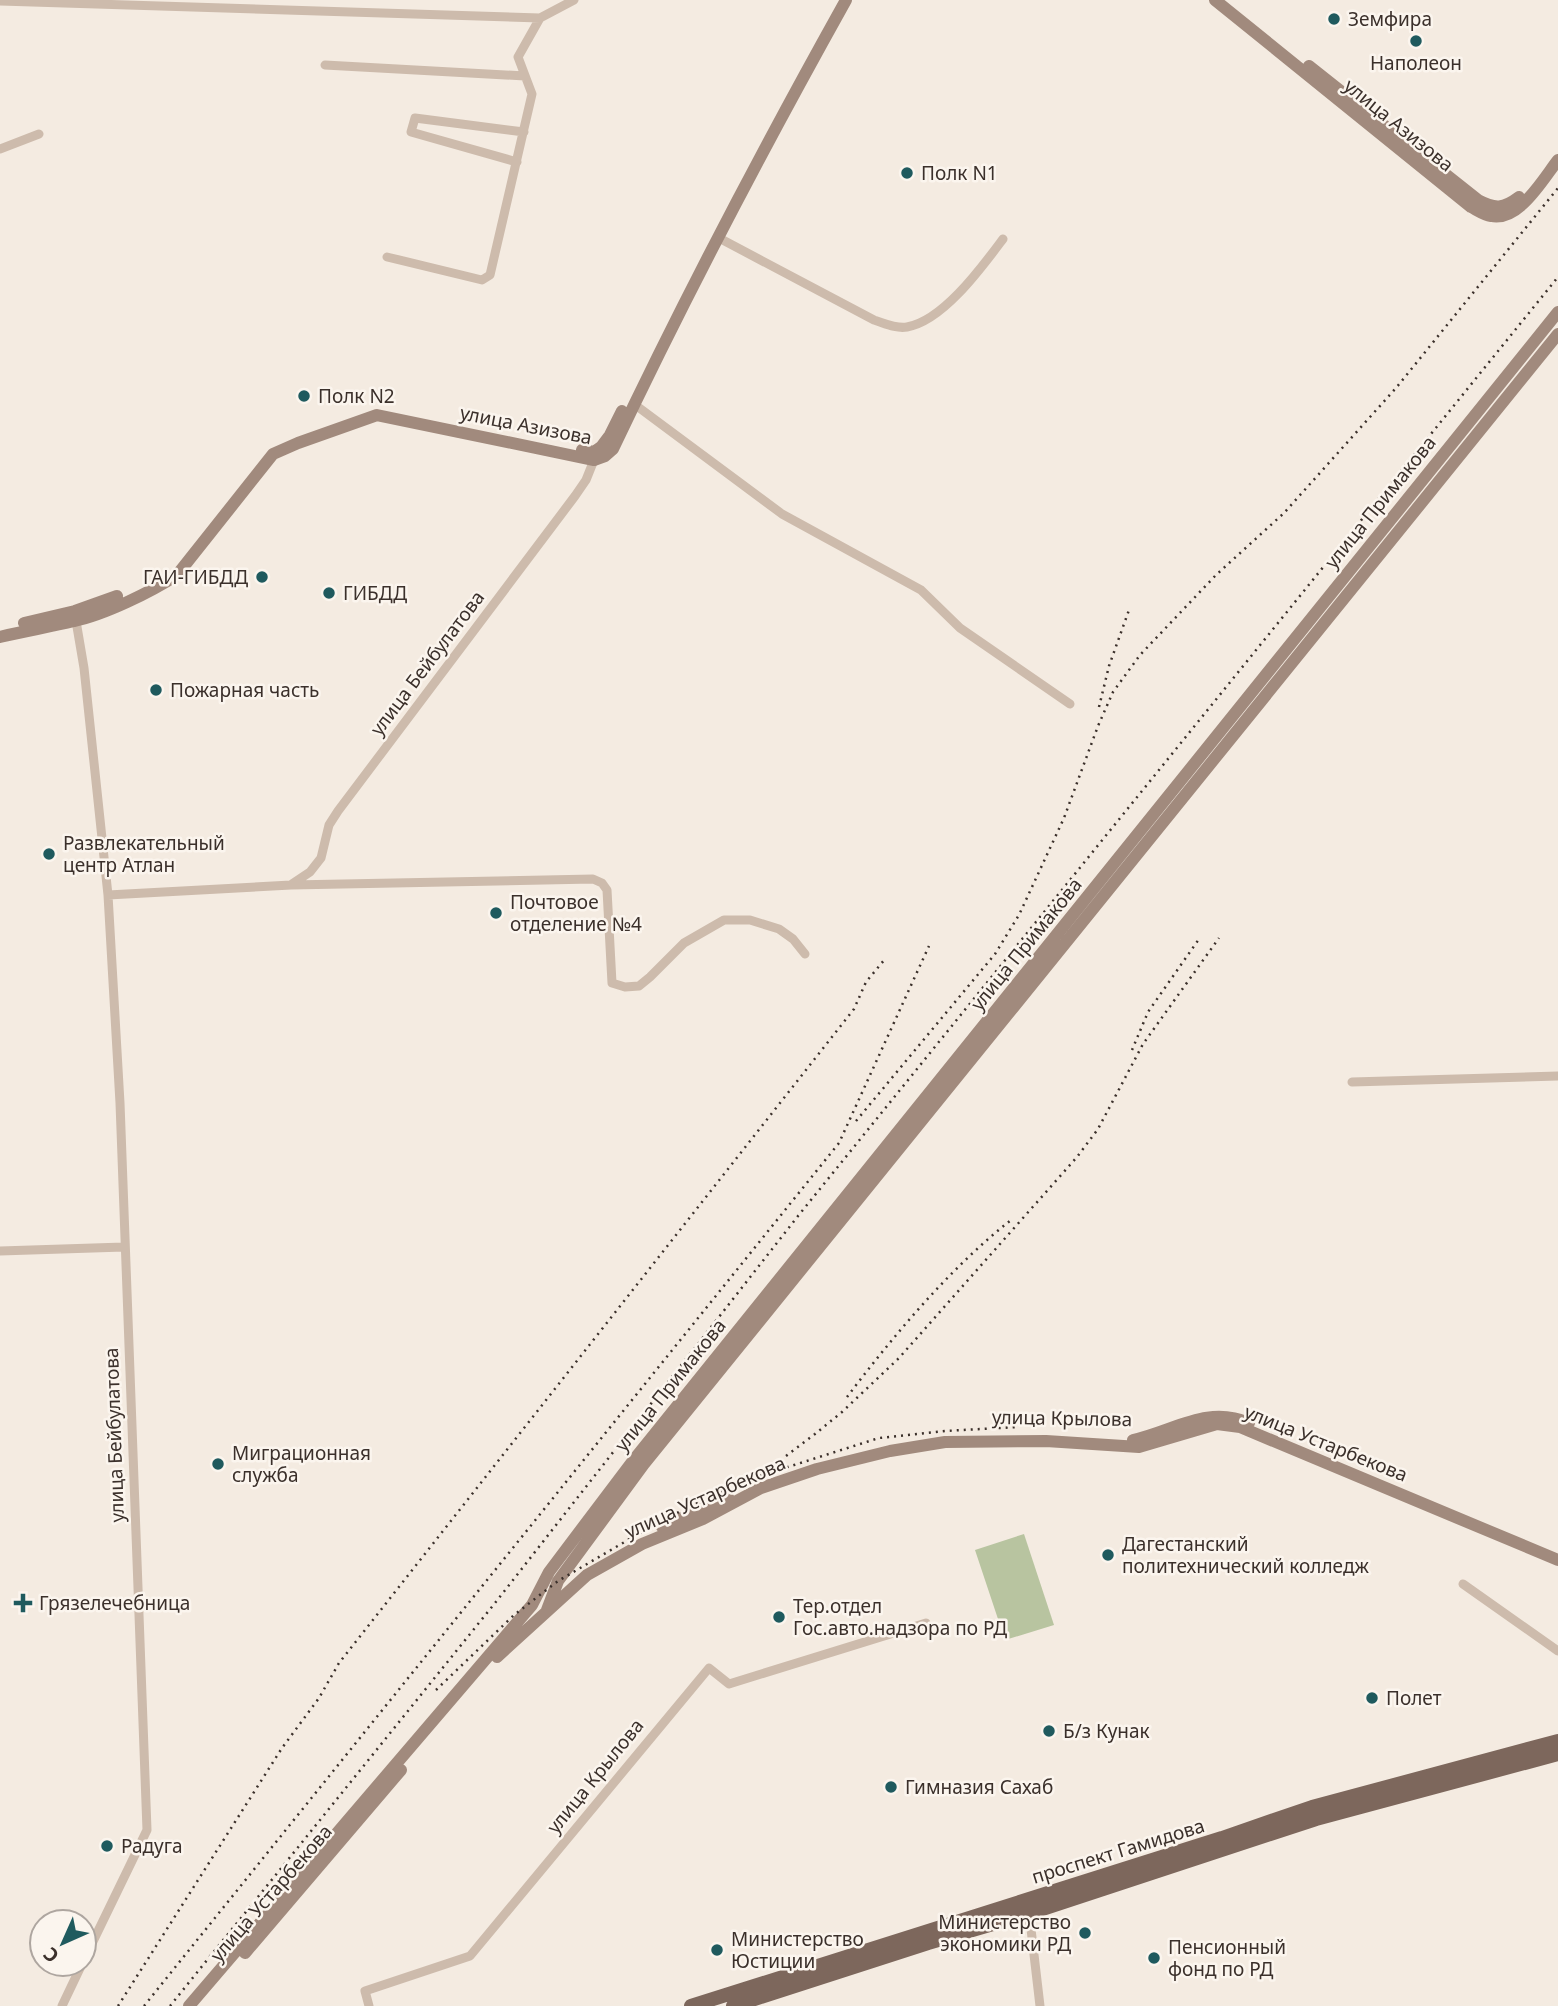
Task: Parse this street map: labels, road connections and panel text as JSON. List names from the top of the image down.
{
  "streets": {
    "main road": [
      "улица Азизова",
      "улица Примакова",
      "улица Крылова",
      "улица Устарбекова",
      "проспект Гамидова"
    ],
    "street": ["улица Бейбулатова"]
  },
  "crossings": [
    ["улица Азизова", "улица Бейбулатова"],
    ["улица Примакова", "улица Крылова"],
    ["улица Крылова", "улица Устарбекова"]
  ],
  "places": {
    "other": [
      "Земфира",
      "Наполеон",
      "Полк N1",
      "Полк N2",
      "ГАИ-ГИБДД",
      "ГИБДД",
      "Пожарная часть",
      "Развлекательный центр Атлан",
      "Почтовое отделение №4",
      "Миграционная служба",
      "Дагестанский политехнический колледж",
      "Тер.отдел Гос.авто.надзора по РД",
      "Полет",
      "Б/з Кунак",
      "Гимназия Сахаб",
      "Радуга",
      "Министерство экономики РД",
      "Министерство Юстиции",
      "Пенсионный фонд по РД"
    ],
    "health": ["Грязелечебница"]
  },
  "north": "bottom left"
}
